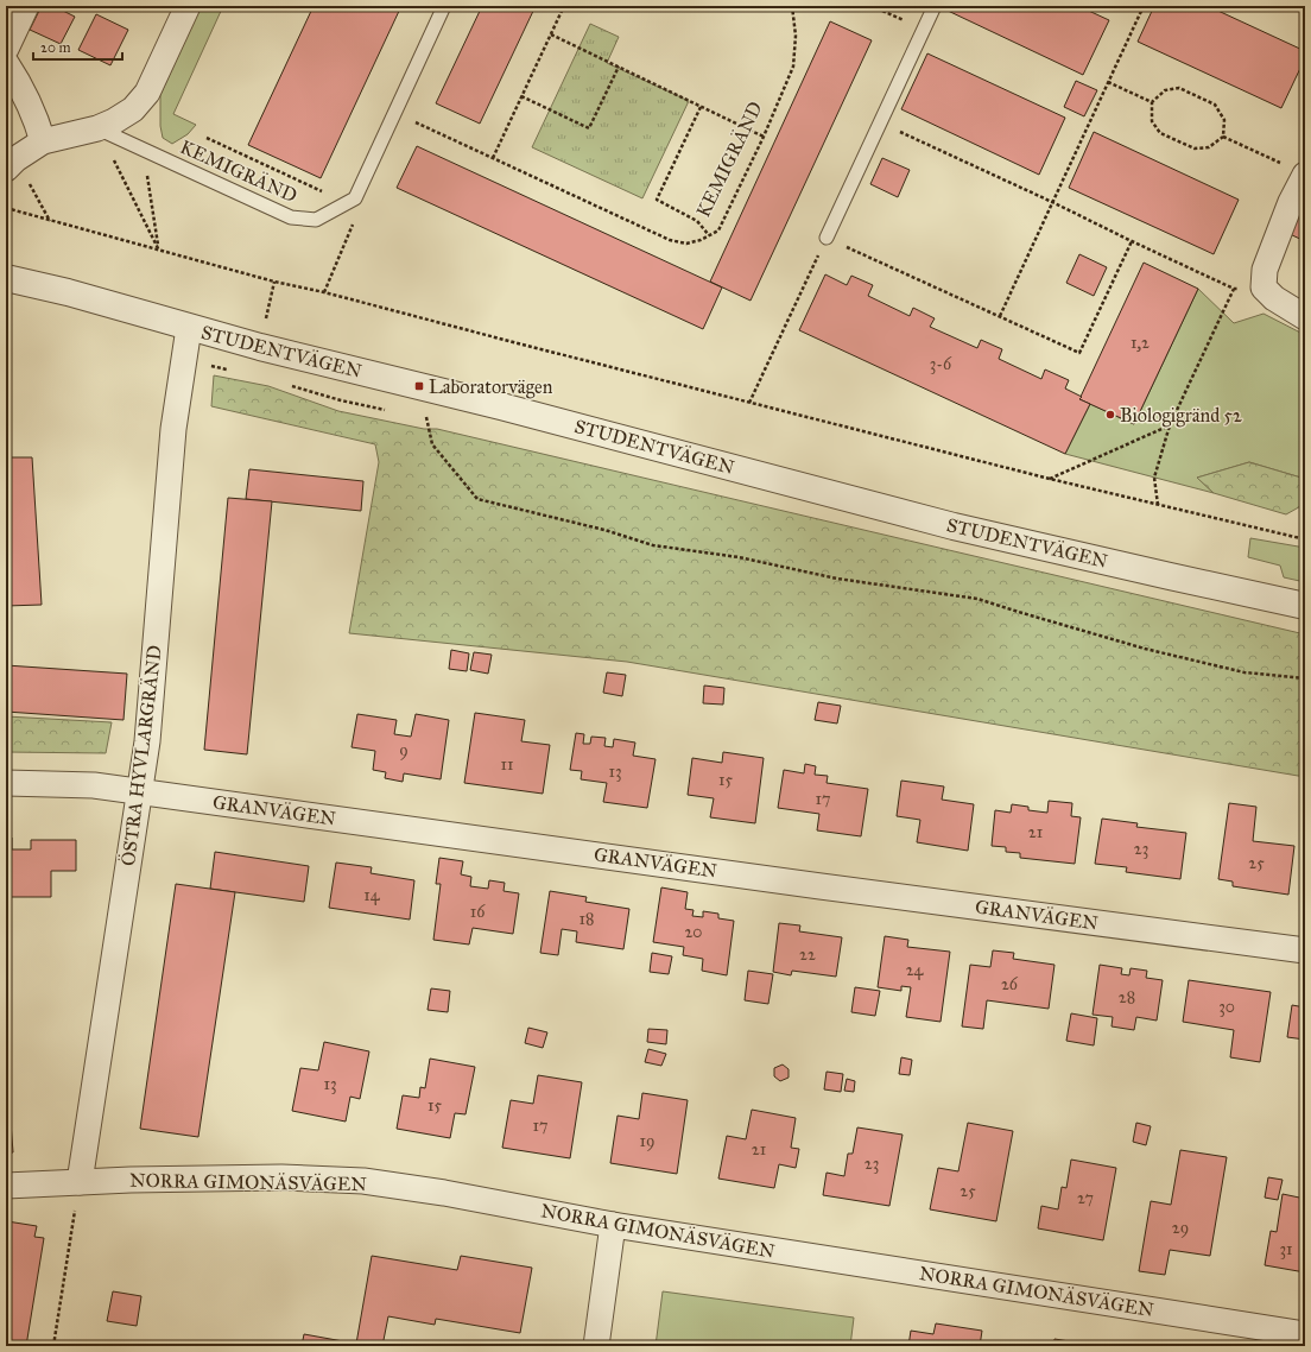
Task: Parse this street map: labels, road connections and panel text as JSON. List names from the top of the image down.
{
  "streets": {
    "street": [
      "STUDENTVÄGEN",
      "ÖSTRA HYVLARGRÄND",
      "GRANVÄGEN",
      "NORRA GIMONÄSVÄGEN"
    ],
    "lane": ["KEMIGRÄND"]
  },
  "crossings": [
    ["STUDENTVÄGEN", "ÖSTRA HYVLARGRÄND"],
    ["ÖSTRA HYVLARGRÄND", "GRANVÄGEN"],
    ["ÖSTRA HYVLARGRÄND", "NORRA GIMONÄSVÄGEN"]
  ],
  "places": {
    "transit": ["Laboratorvägen"],
    "other": ["Biologigränd 52"]
  },
  "house_numbers": [
    "1,2",
    "3-6",
    "9",
    "11",
    "13",
    "15",
    "17",
    "21",
    "23",
    "25",
    "14",
    "16",
    "18",
    "20",
    "22",
    "24",
    "26",
    "28",
    "30",
    "13",
    "15",
    "17",
    "19",
    "21",
    "23",
    "25",
    "27",
    "29",
    "31"
  ],
  "scale_bar": "20 m"
}
